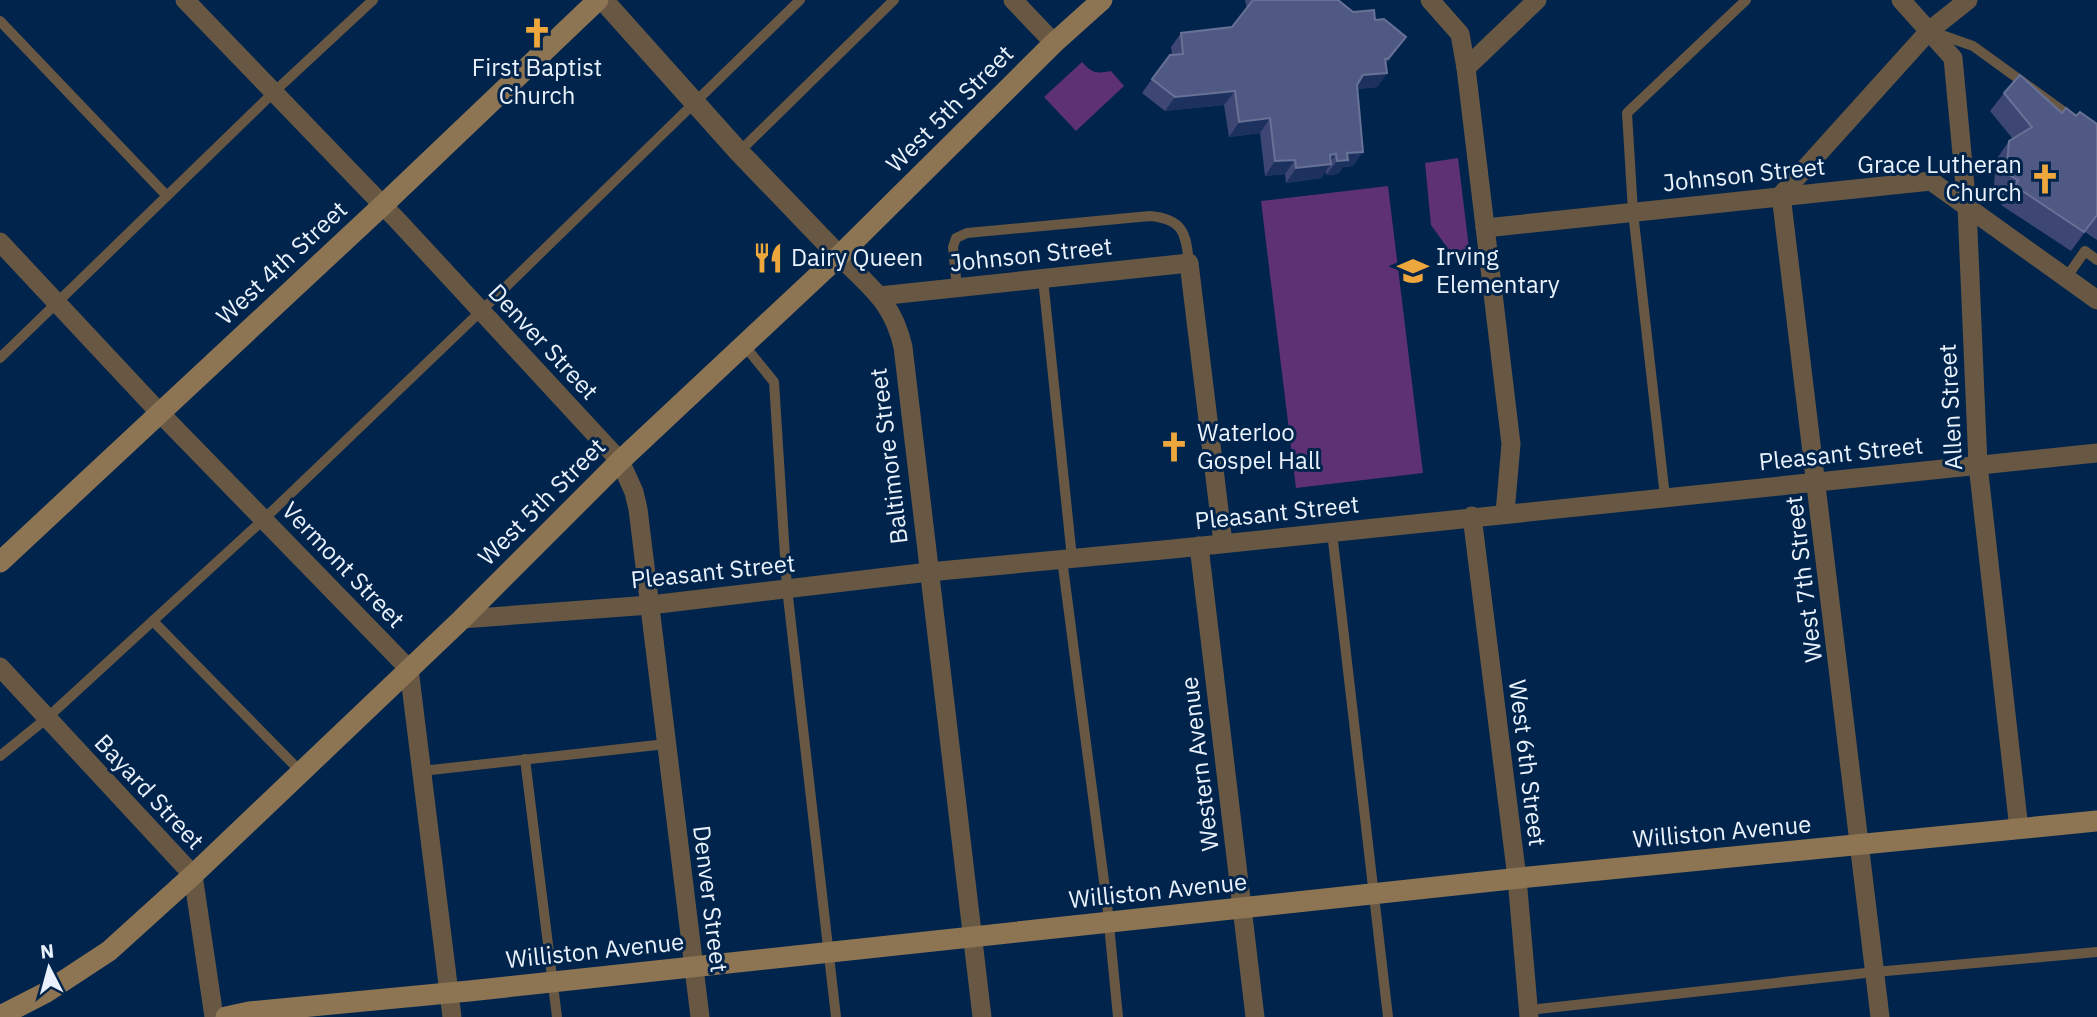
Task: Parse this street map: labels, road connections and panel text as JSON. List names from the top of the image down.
{
  "streets": {
    "main road": ["West 5th Street", "West 4th Street", "Williston Avenue"],
    "street": [
      "Johnson Street",
      "Denver Street",
      "Allen Street",
      "Pleasant Street",
      "Baltimore Street",
      "Vermont Street",
      "West 7th Street",
      "West 6th Street",
      "Western Avenue",
      "Bayard Street"
    ]
  },
  "crossings": [
    ["West 5th Street", "Denver Street"],
    ["West 5th Street", "Pleasant Street"],
    ["West 5th Street", "Baltimore Street"],
    ["West 5th Street", "Vermont Street"],
    ["West 5th Street", "Bayard Street"],
    ["Johnson Street", "Allen Street"],
    ["Johnson Street", "Baltimore Street"],
    ["Johnson Street", "West 7th Street"],
    ["West 4th Street", "Denver Street"],
    ["West 4th Street", "Vermont Street"],
    ["Denver Street", "Pleasant Street"],
    ["Denver Street", "Williston Avenue"],
    ["Allen Street", "Pleasant Street"],
    ["Allen Street", "Williston Avenue"],
    ["Pleasant Street", "Baltimore Street"],
    ["Pleasant Street", "West 7th Street"],
    ["Pleasant Street", "West 6th Street"],
    ["Pleasant Street", "Western Avenue"],
    ["Baltimore Street", "Williston Avenue"],
    ["West 7th Street", "Williston Avenue"],
    ["West 6th Street", "Williston Avenue"],
    ["Western Avenue", "Williston Avenue"]
  ],
  "places": {
    "church": ["First Baptist Church", "Grace Lutheran Church", "Waterloo Gospel Hall"],
    "restaurant": ["Dairy Queen"],
    "school or university": ["Irving Elementary"]
  },
  "north": "top"
}
